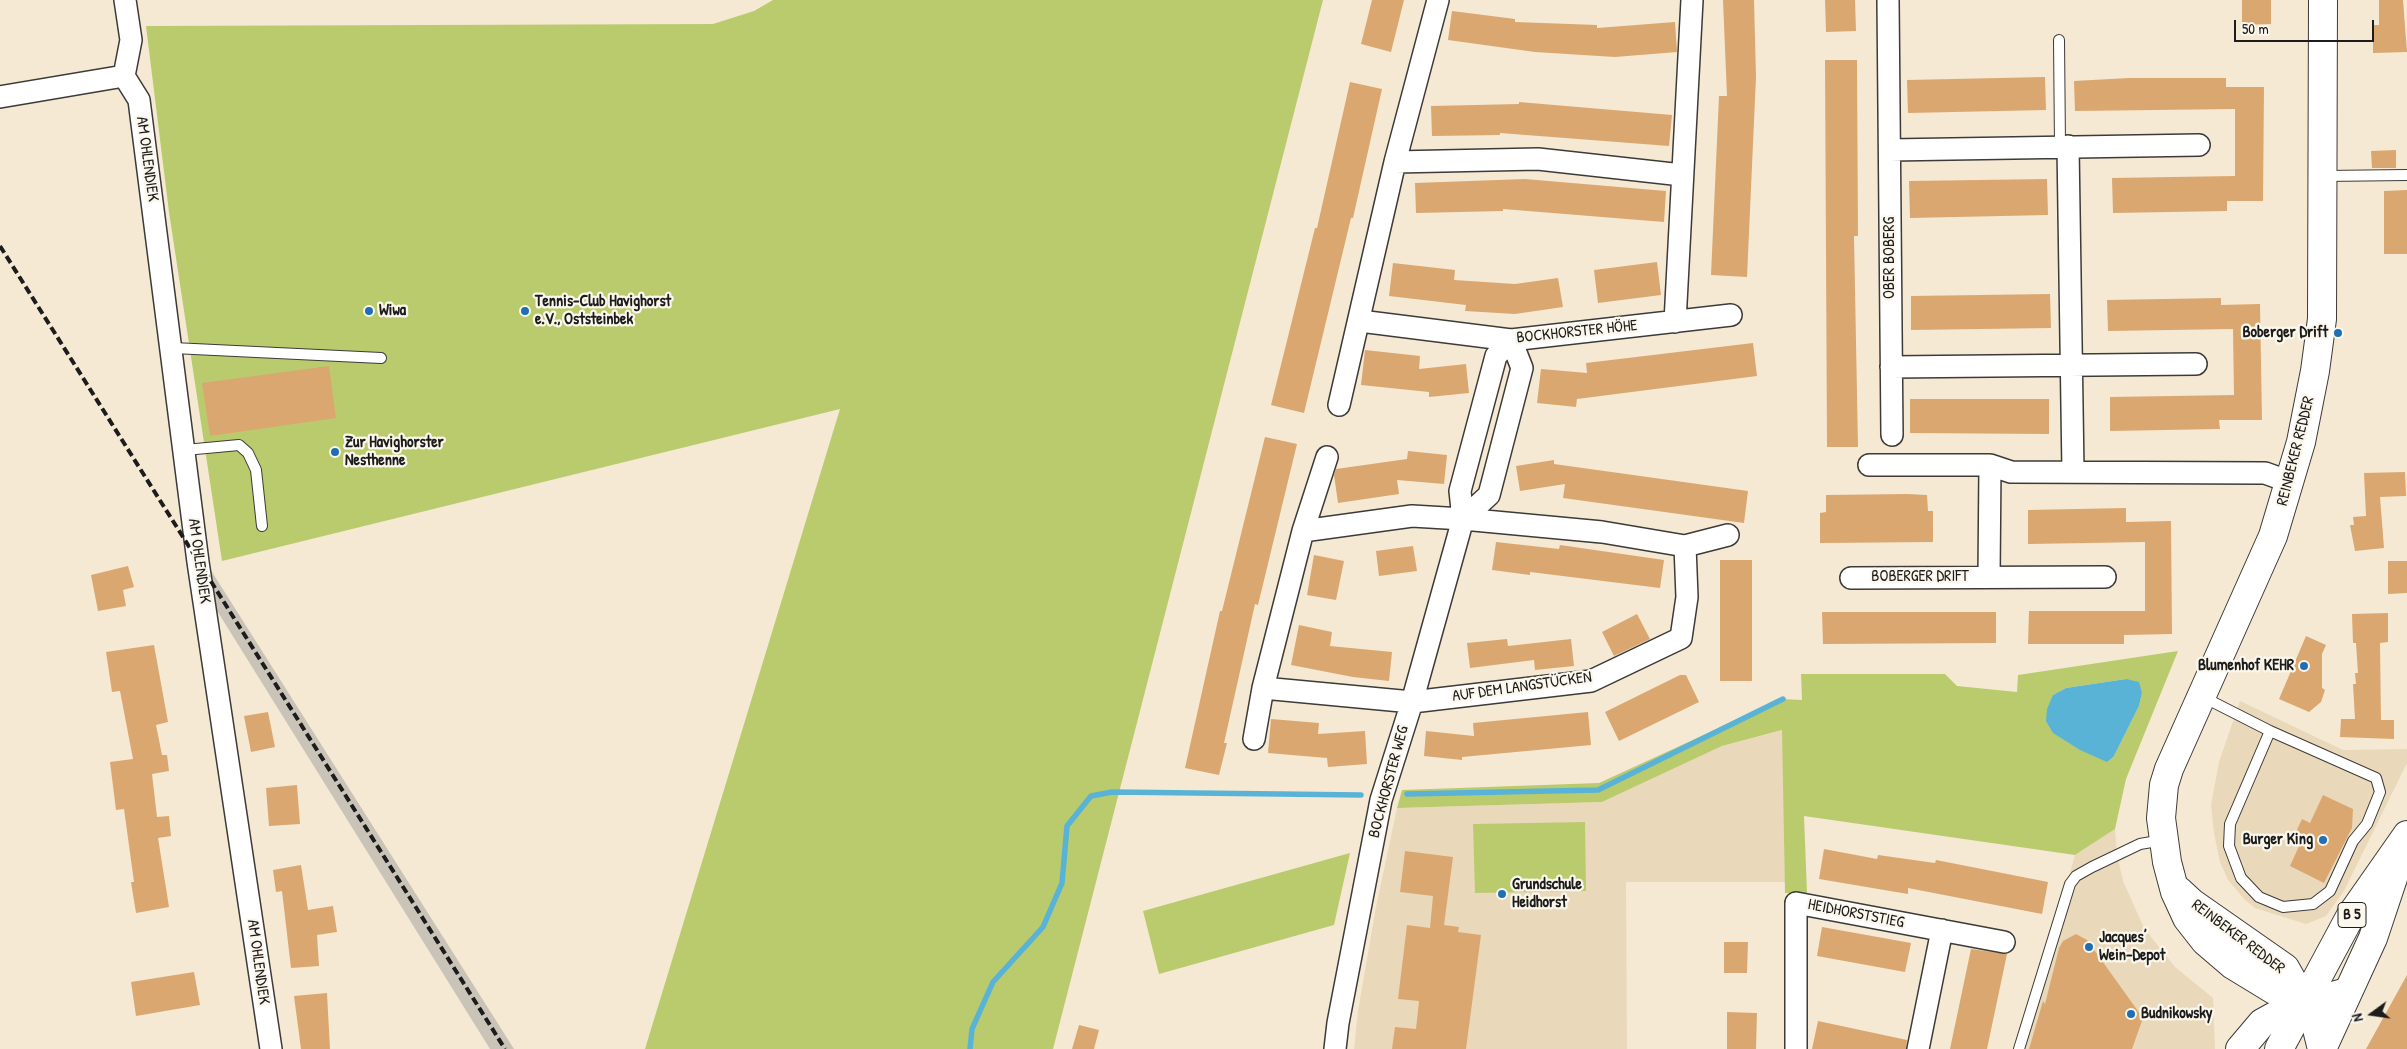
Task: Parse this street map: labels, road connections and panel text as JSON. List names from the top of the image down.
{
  "streets": {
    "main road": ["REINBEKER REDDER", "B 5"],
    "street": [
      "AM OHLENDIEK",
      "OBER BOBERG",
      "BOCKHORSTER HÖHE",
      "BOBERGER DRIFT",
      "AUF DEM LANGSTÜCKEN",
      "BOCKHORSTER WEG",
      "HEIDHORSTSTIEG"
    ]
  },
  "crossings": [
    ["BOCKHORSTER HÖHE", "BOCKHORSTER WEG"],
    ["REINBEKER REDDER", "B 5"],
    ["AUF DEM LANGSTÜCKEN", "BOCKHORSTER WEG"]
  ],
  "places": [
    "Wiwa",
    "Tennis-Club Havighorst e.V., Oststeinbek",
    "Boberger Drift",
    "Zur Havighorster Nesthenne",
    "Blumenhof KEHR",
    "Burger King",
    "Grundschule Heidhorst",
    "Jacques’ Wein-Depot",
    "Budnikowsky"
  ],
  "scale_bar": "50 m",
  "north": "left"
}
